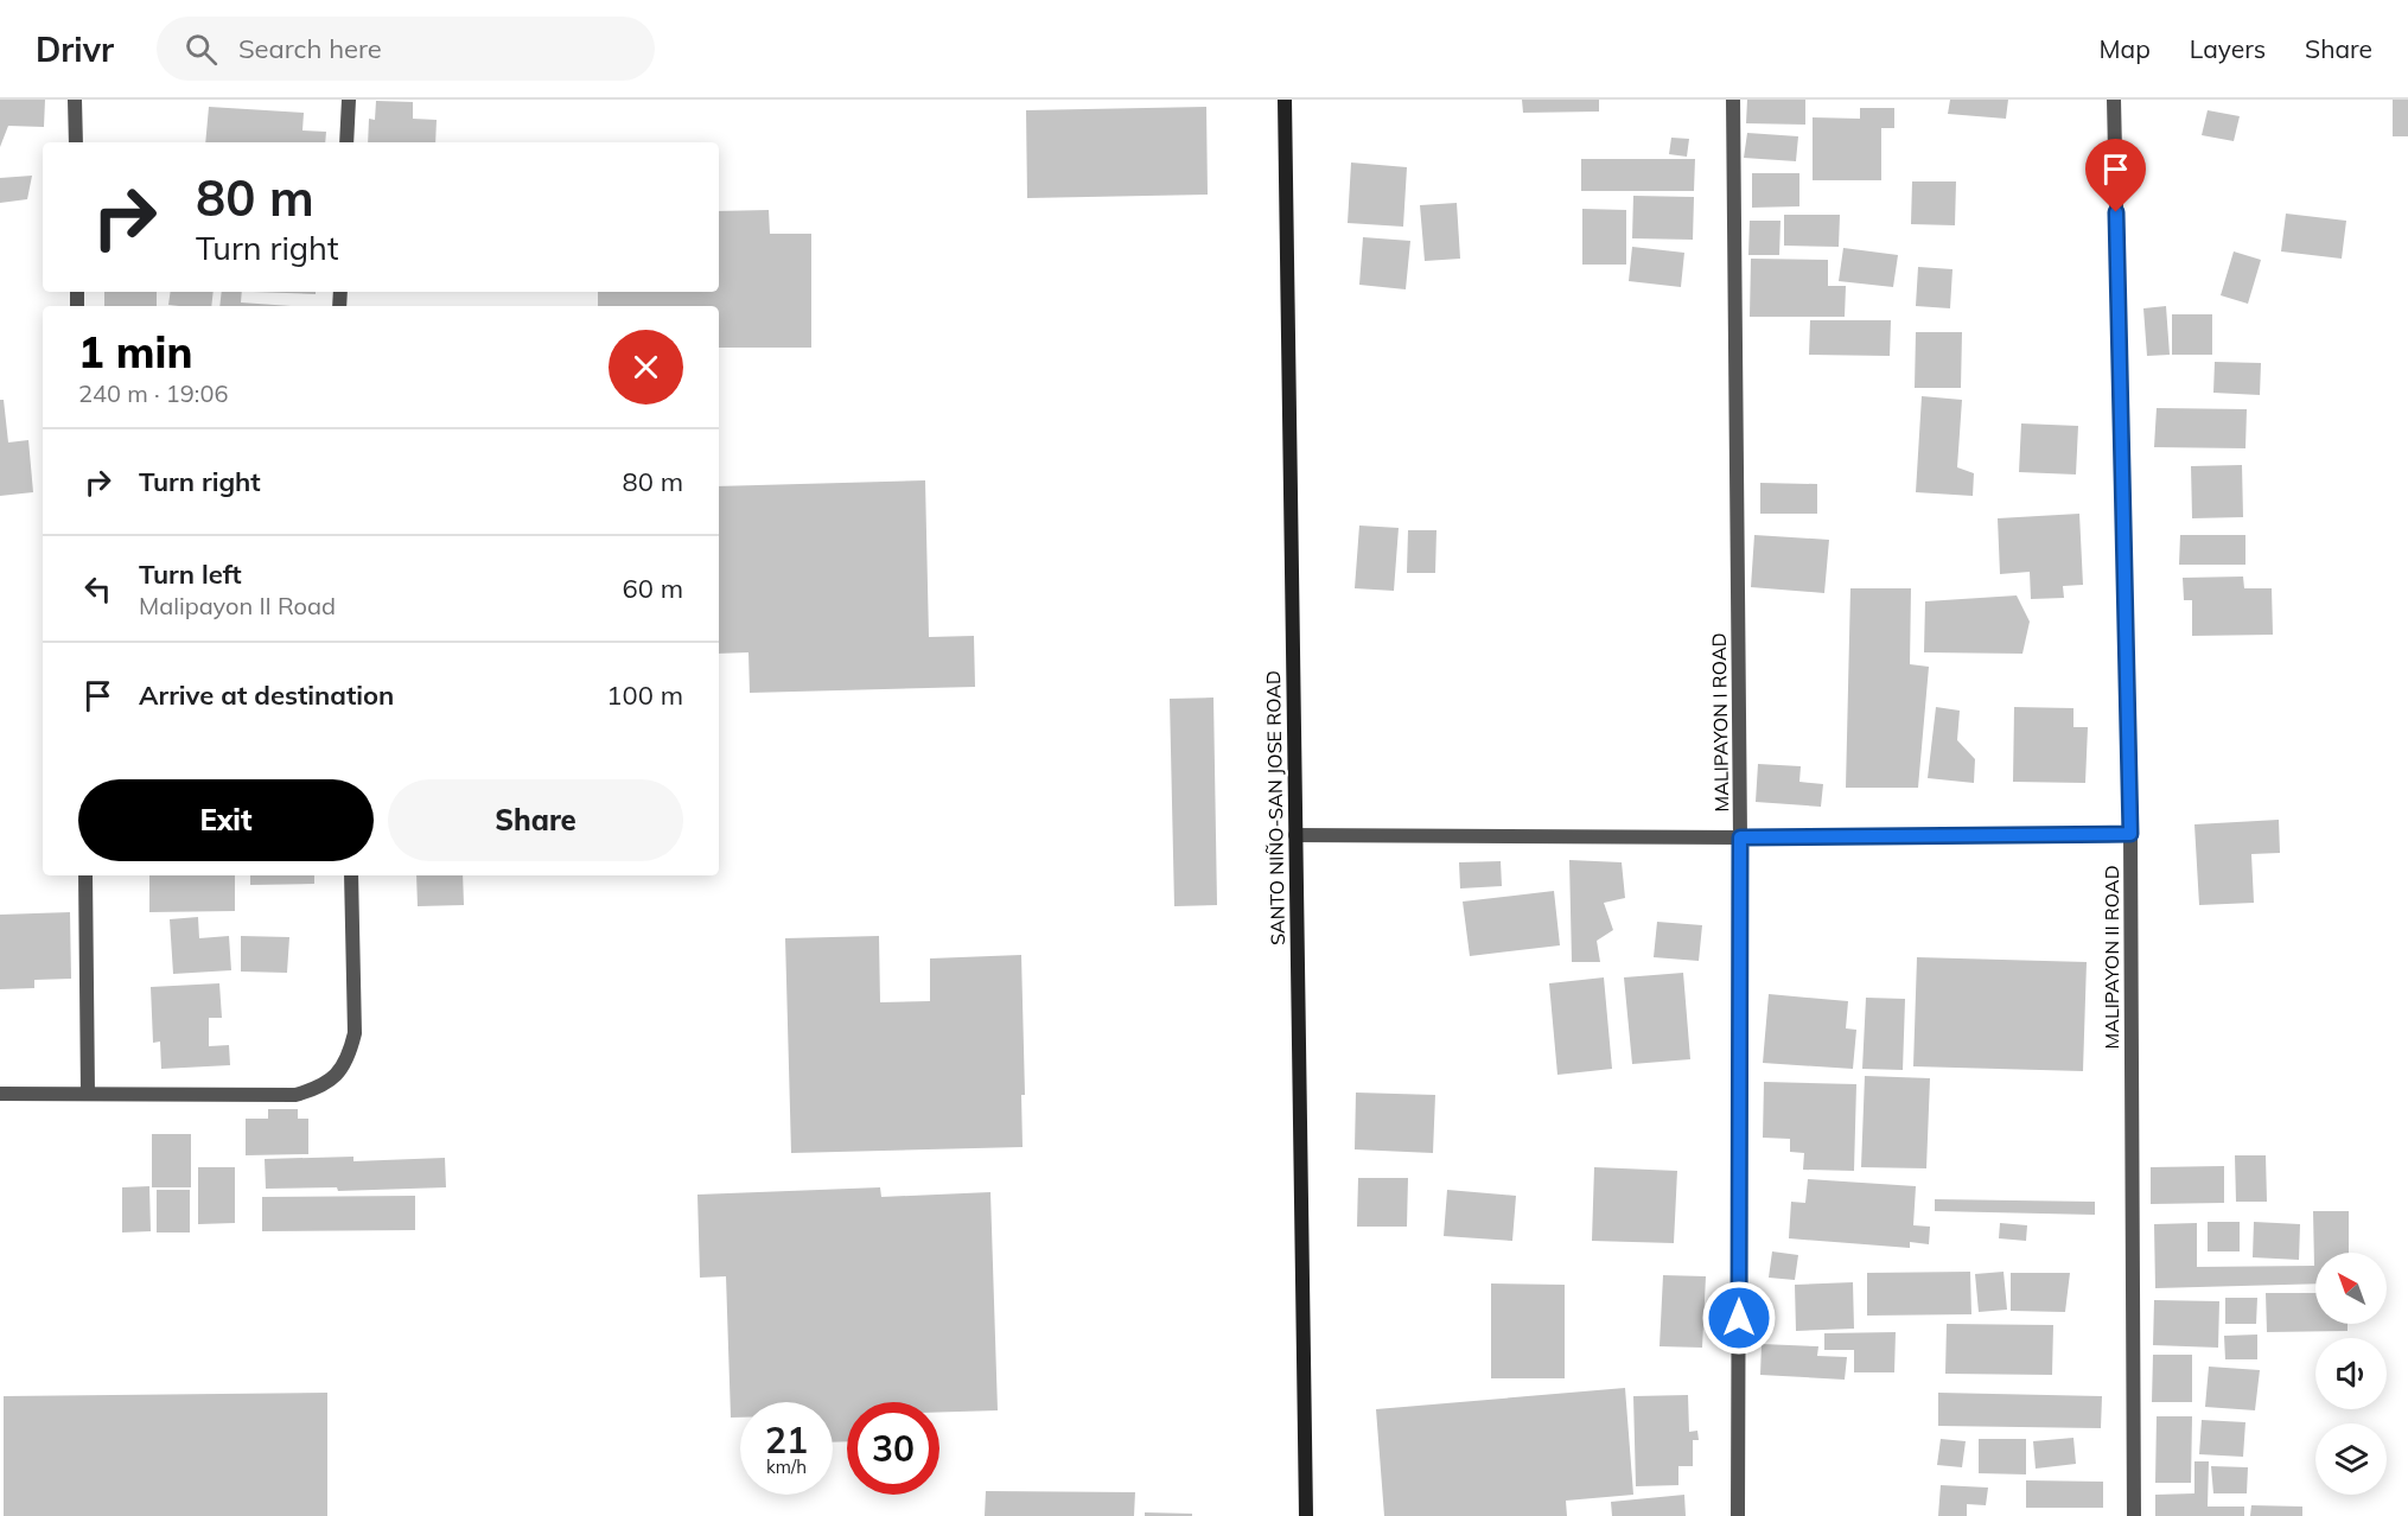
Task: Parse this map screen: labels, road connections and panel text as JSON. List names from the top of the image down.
{
  "streets": {
    "main road": ["SANTO NIÑO-SAN JOSE ROAD"],
    "street": ["MALIPAYON I ROAD", "MALIPAYON II ROAD"]
  },
  "north": "top left",
  "page": {
    "header": "Drivr",
    "search": "Search here",
    "nav": ["Map", "Layers", "Share"],
    "turn": ["80 m", "Turn right"],
    "heading": ["1 min", "240 m · 19:06"],
    "list": [
      {
        "name": "Turn right",
        "value": "80 m"
      },
      {
        "name": "Turn left",
        "note": "Malipayon II Road",
        "value": "60 m"
      },
      {
        "name": "Arrive at destination",
        "value": "100 m"
      }
    ],
    "buttons": ["Exit", "Share"],
    "speed": "21 km/h",
    "limit": "30"
  }
}
